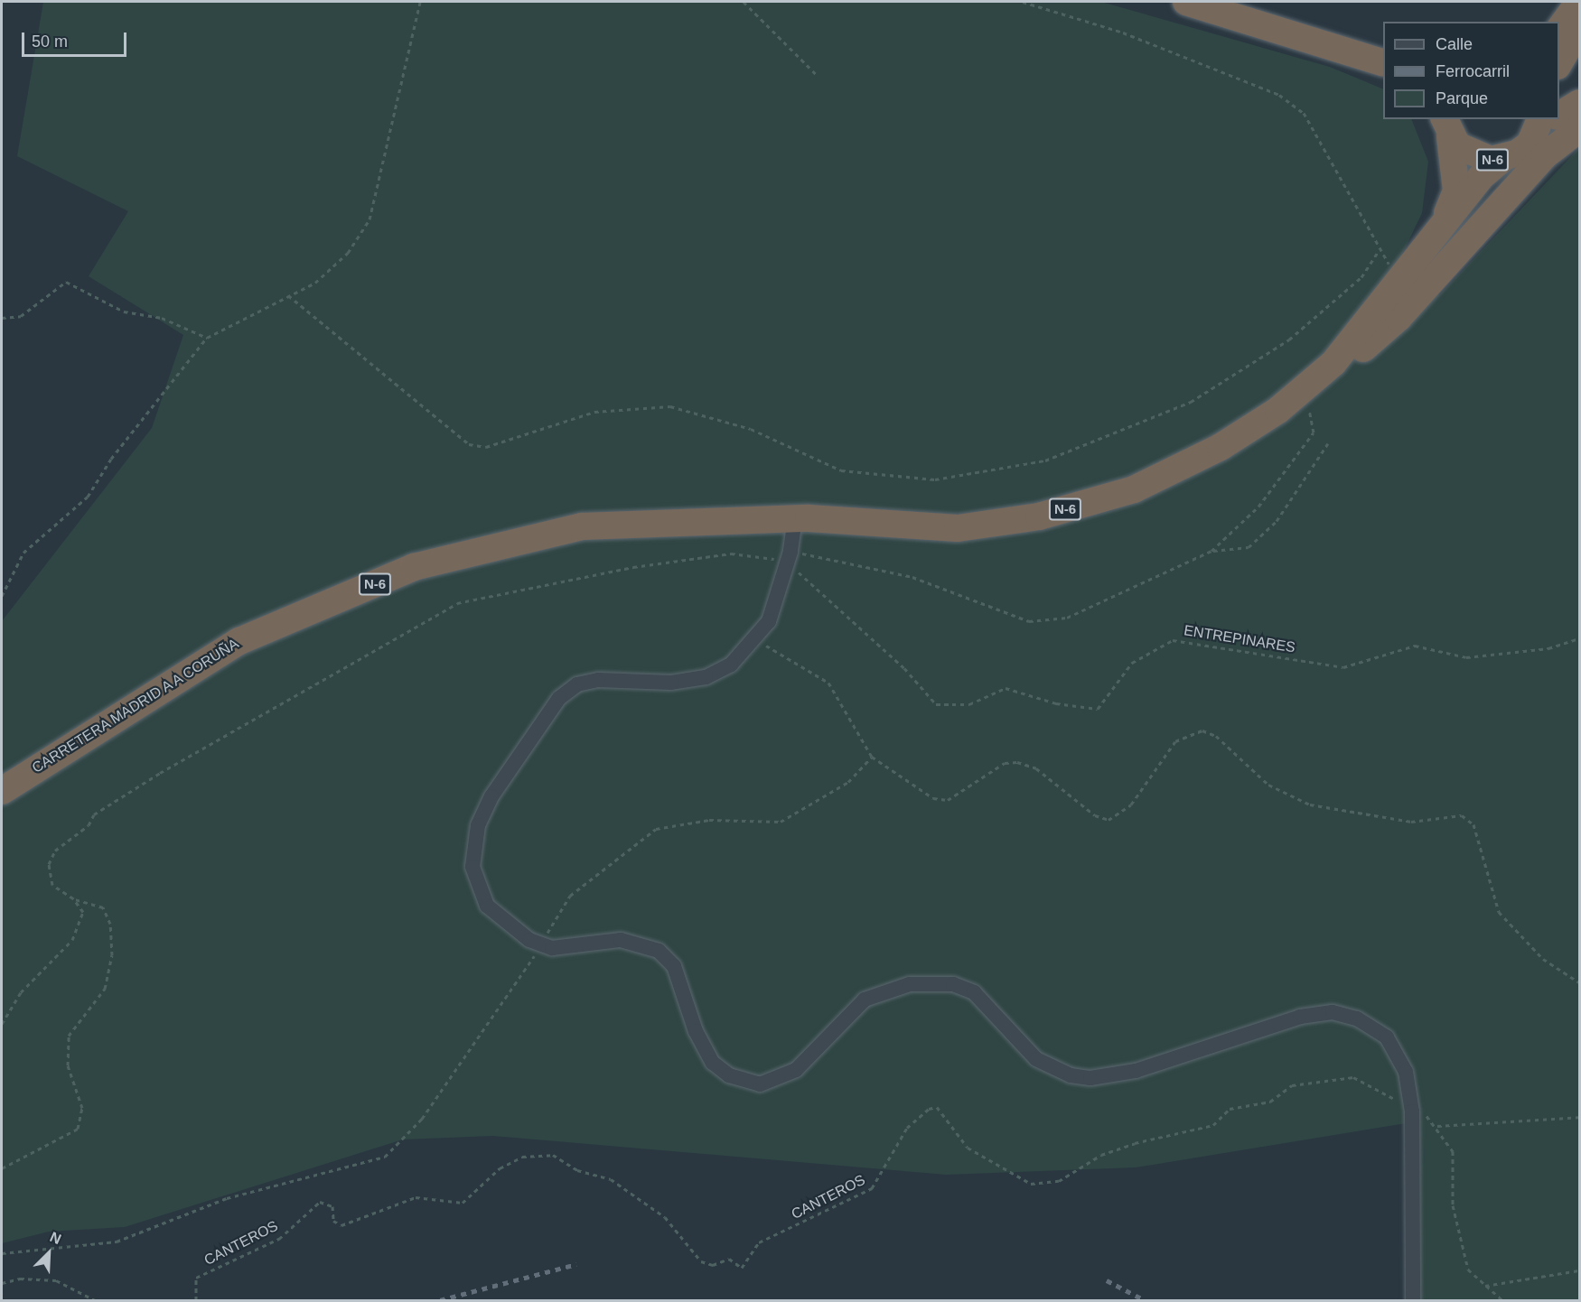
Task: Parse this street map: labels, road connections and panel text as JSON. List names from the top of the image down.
{
  "streets": {
    "highway": ["N-6", "CARRETERA MADRID A A CORUÑA"],
    "path": ["ENTREPINARES", "CANTEROS"]
  },
  "crossings": [
    ["N-6", "CARRETERA MADRID A A CORUÑA"]
  ],
  "legend": ["Calle", "Ferrocarril", "Parque"],
  "scale_bar": "50 m",
  "north": "top right"
}
